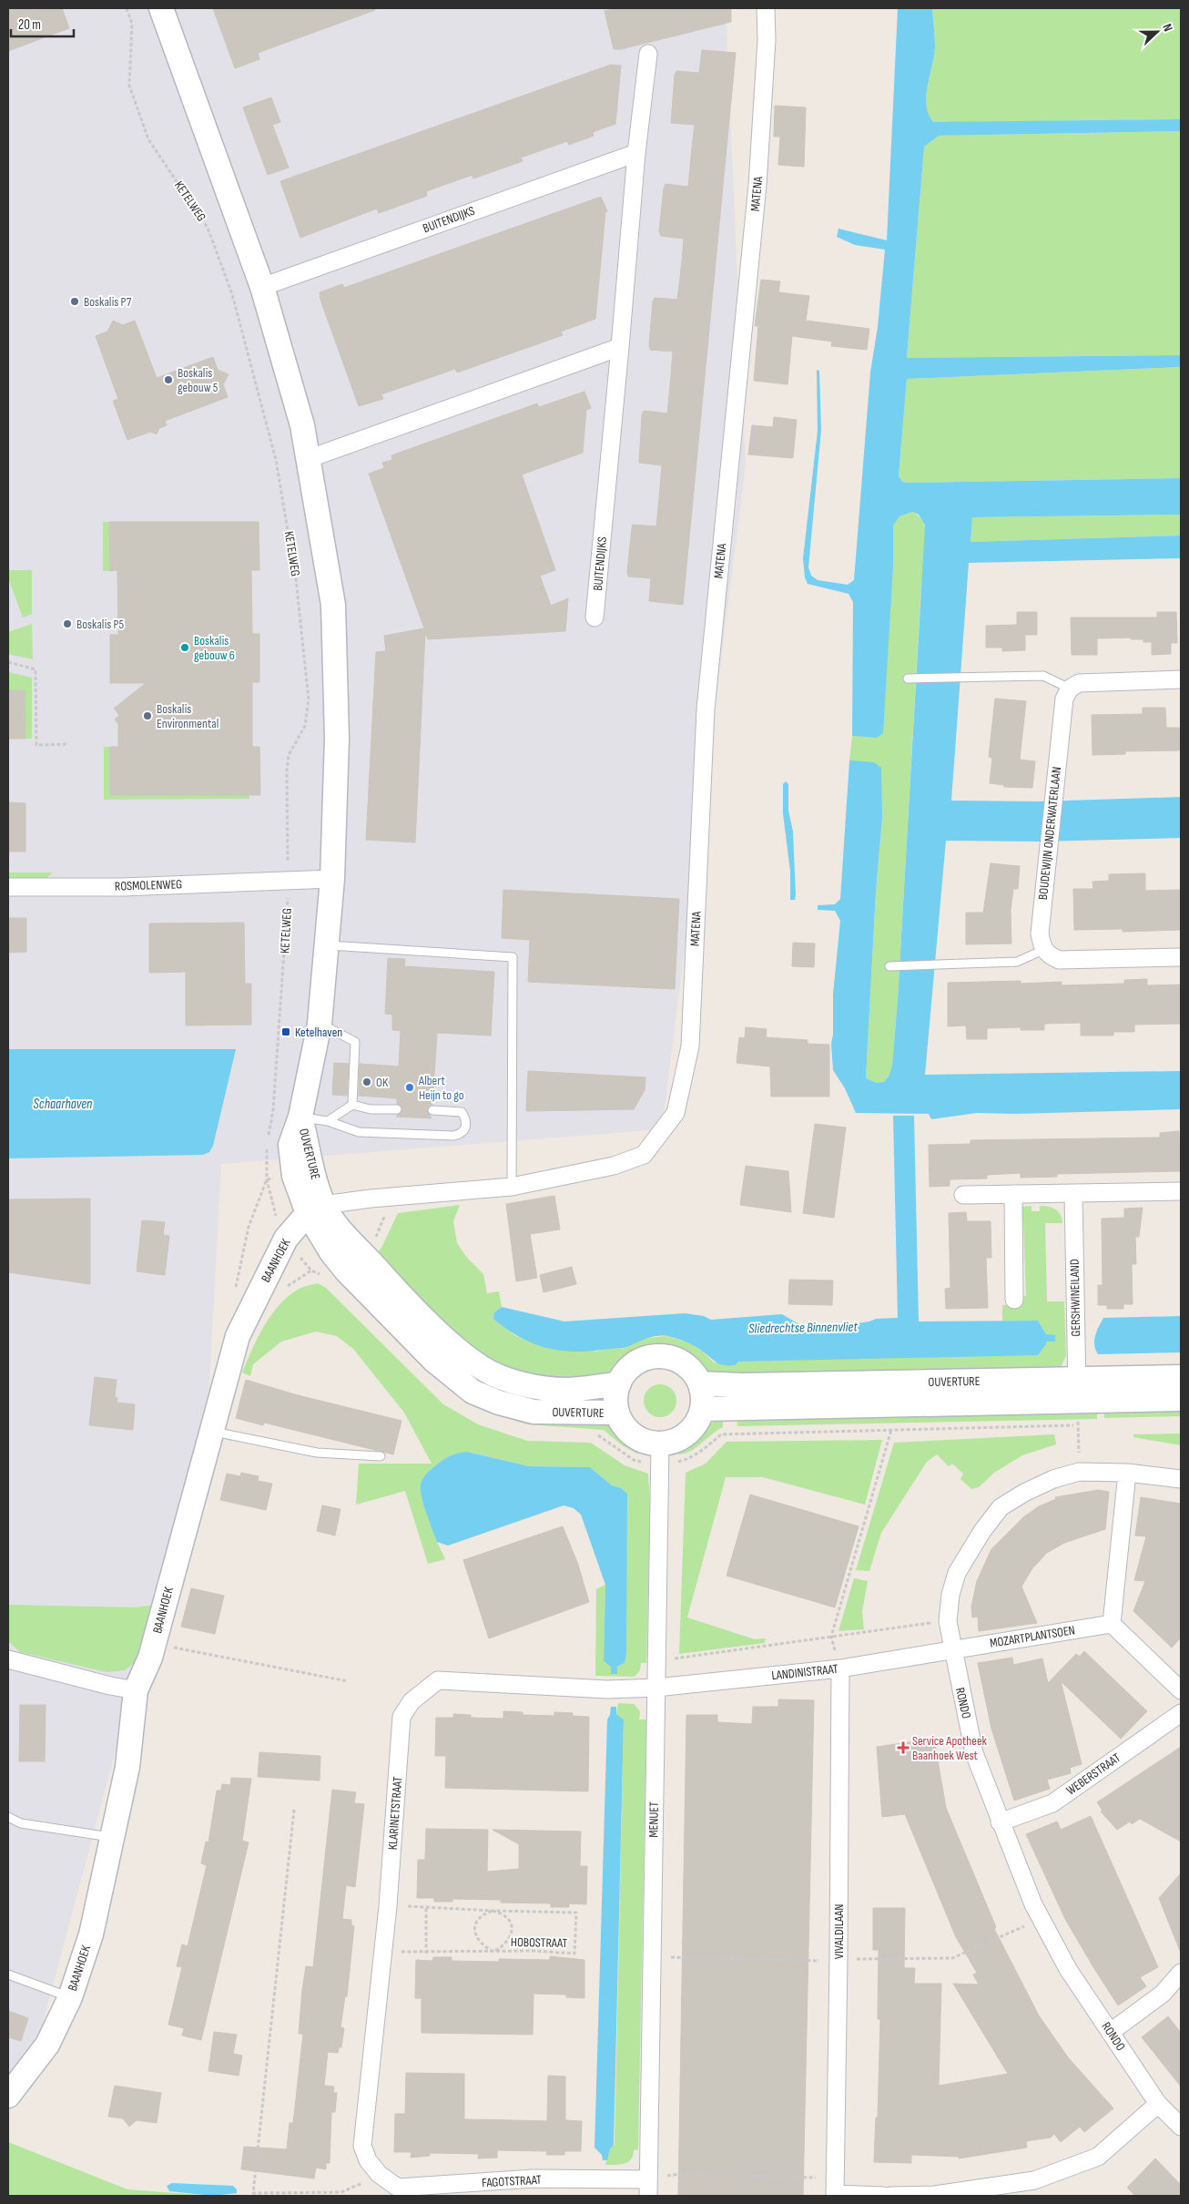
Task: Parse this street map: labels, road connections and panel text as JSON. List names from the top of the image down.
{
  "streets": {
    "street": [
      "MATENA",
      "BUITENDIJKS",
      "BOUDEWIJN ONDERWATERLAAN",
      "ROSMOLENWEG",
      "OUVERTURE",
      "BAANHOEK",
      "GERSHWINEILAND",
      "MOZARTPLANTSOEN",
      "LANDINISTRAAT",
      "RONDO",
      "WEBERSTRAAT",
      "KLARINETSTRAAT",
      "MENUET",
      "VIVALDILAAN",
      "FAGOTSTRAAT"
    ],
    "path": ["KETELWEG", "HOBOSTRAAT"]
  },
  "crossings": [
    ["KETELWEG", "ROSMOLENWEG"],
    ["OUVERTURE", "BAANHOEK"],
    ["OUVERTURE", "GERSHWINEILAND"],
    ["OUVERTURE", "MENUET"],
    ["MOZARTPLANTSOEN", "LANDINISTRAAT"],
    ["MOZARTPLANTSOEN", "RONDO"],
    ["LANDINISTRAAT", "RONDO"],
    ["LANDINISTRAAT", "KLARINETSTRAAT"],
    ["LANDINISTRAAT", "MENUET"],
    ["LANDINISTRAAT", "VIVALDILAAN"],
    ["RONDO", "WEBERSTRAAT"],
    ["KLARINETSTRAAT", "MENUET"],
    ["KLARINETSTRAAT", "HOBOSTRAAT"],
    ["KLARINETSTRAAT", "FAGOTSTRAAT"],
    ["MENUET", "FAGOTSTRAAT"]
  ],
  "water": ["Schaarhaven", "Sliedrechtse Binnenvliet"],
  "places": {
    "other": [
      "Boskalis P7",
      "Boskalis gebouw 5",
      "Boskalis P5",
      "Boskalis gebouw 6",
      "Boskalis Environmental",
      "OK",
      "Albert Heijn to go"
    ],
    "transit": ["Ketelhaven"],
    "health": ["Service Apotheek Baanhoek West"]
  },
  "scale_bar": "20 m",
  "north": "right"
}
